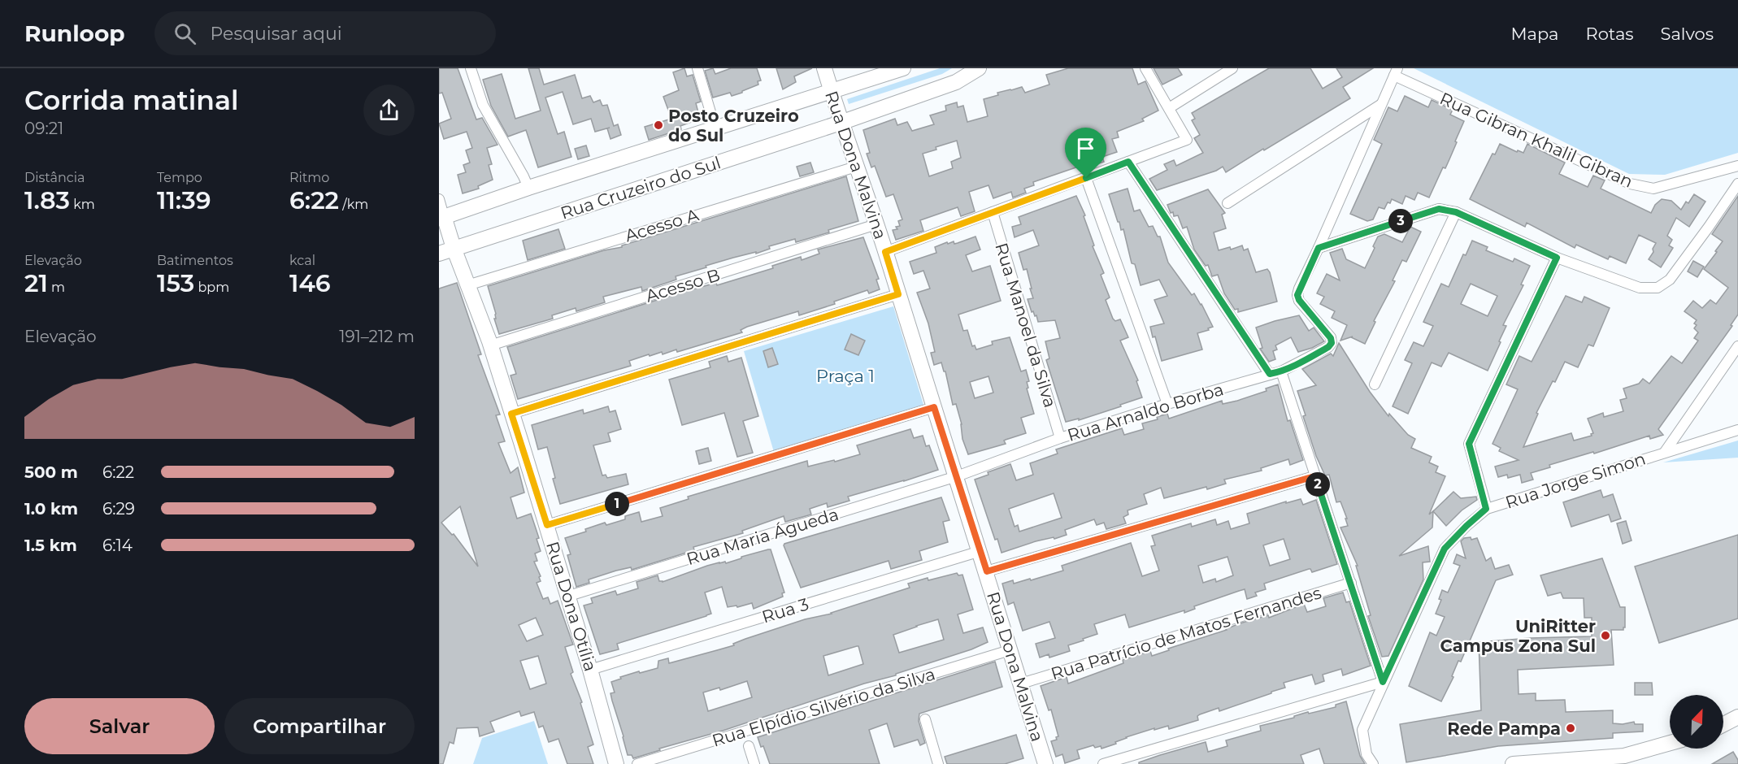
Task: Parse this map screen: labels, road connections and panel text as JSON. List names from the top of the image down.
{
  "streets": {
    "street": [
      "Rua Gibran Khalil Gibran",
      "Rua Dona Malvina",
      "Rua Cruzeiro do Sul",
      "Acesso A",
      "Acesso B",
      "Rua Manoel da Silva",
      "Rua Arnaldo Borba",
      "Rua Jorge Simon",
      "Rua Maria Águeda",
      "Rua Dona Otília",
      "Rua 3",
      "Rua Patrício de Matos Fernandes",
      "Rua Elpídio Silvério da Silva"
    ]
  },
  "crossings": [
    ["Rua Dona Malvina", "Rua Cruzeiro do Sul"],
    ["Rua Dona Malvina", "Acesso A"],
    ["Rua Dona Malvina", "Acesso B"],
    ["Rua Dona Malvina", "Rua Arnaldo Borba"],
    ["Rua Dona Malvina", "Rua Maria Águeda"],
    ["Rua Dona Malvina", "Rua 3"],
    ["Rua Dona Malvina", "Rua Patrício de Matos Fernandes"],
    ["Rua Dona Malvina", "Rua Elpídio Silvério da Silva"],
    ["Rua Cruzeiro do Sul", "Rua Dona Otília"],
    ["Acesso A", "Rua Dona Otília"],
    ["Acesso B", "Rua Dona Otília"],
    ["Rua Manoel da Silva", "Rua Arnaldo Borba"],
    ["Rua Arnaldo Borba", "Rua Maria Águeda"],
    ["Rua Maria Águeda", "Rua Dona Otília"],
    ["Rua Dona Otília", "Rua 3"]
  ],
  "parks": ["Praça 1"],
  "places": ["Posto Cruzeiro do Sul", "UniRitter Campus Zona Sul", "Rede Pampa"],
  "north": "top right",
  "page": {
    "header": "Runloop",
    "search": "Pesquisar aqui",
    "nav": ["Mapa", "Rotas", "Salvos"],
    "heading": ["Corrida matinal", "09:21"],
    "stats": [
      ["Distância", "1.83 km"],
      ["Tempo", "11:39"],
      ["Ritmo", "6:22 /km"],
      ["Elevação", "21 m"],
      ["Batimentos", "153 bpm"],
      ["kcal", "146"]
    ],
    "pins": ["3", "2", "1"],
    "chart": ["Elevação", "191–212 m"],
    "list": [
      {
        "name": "500 m",
        "note": "6:22"
      },
      {
        "name": "1.0 km",
        "note": "6:29"
      },
      {
        "name": "1.5 km",
        "note": "6:14"
      }
    ],
    "buttons": ["Salvar", "Compartilhar"]
  }
}
